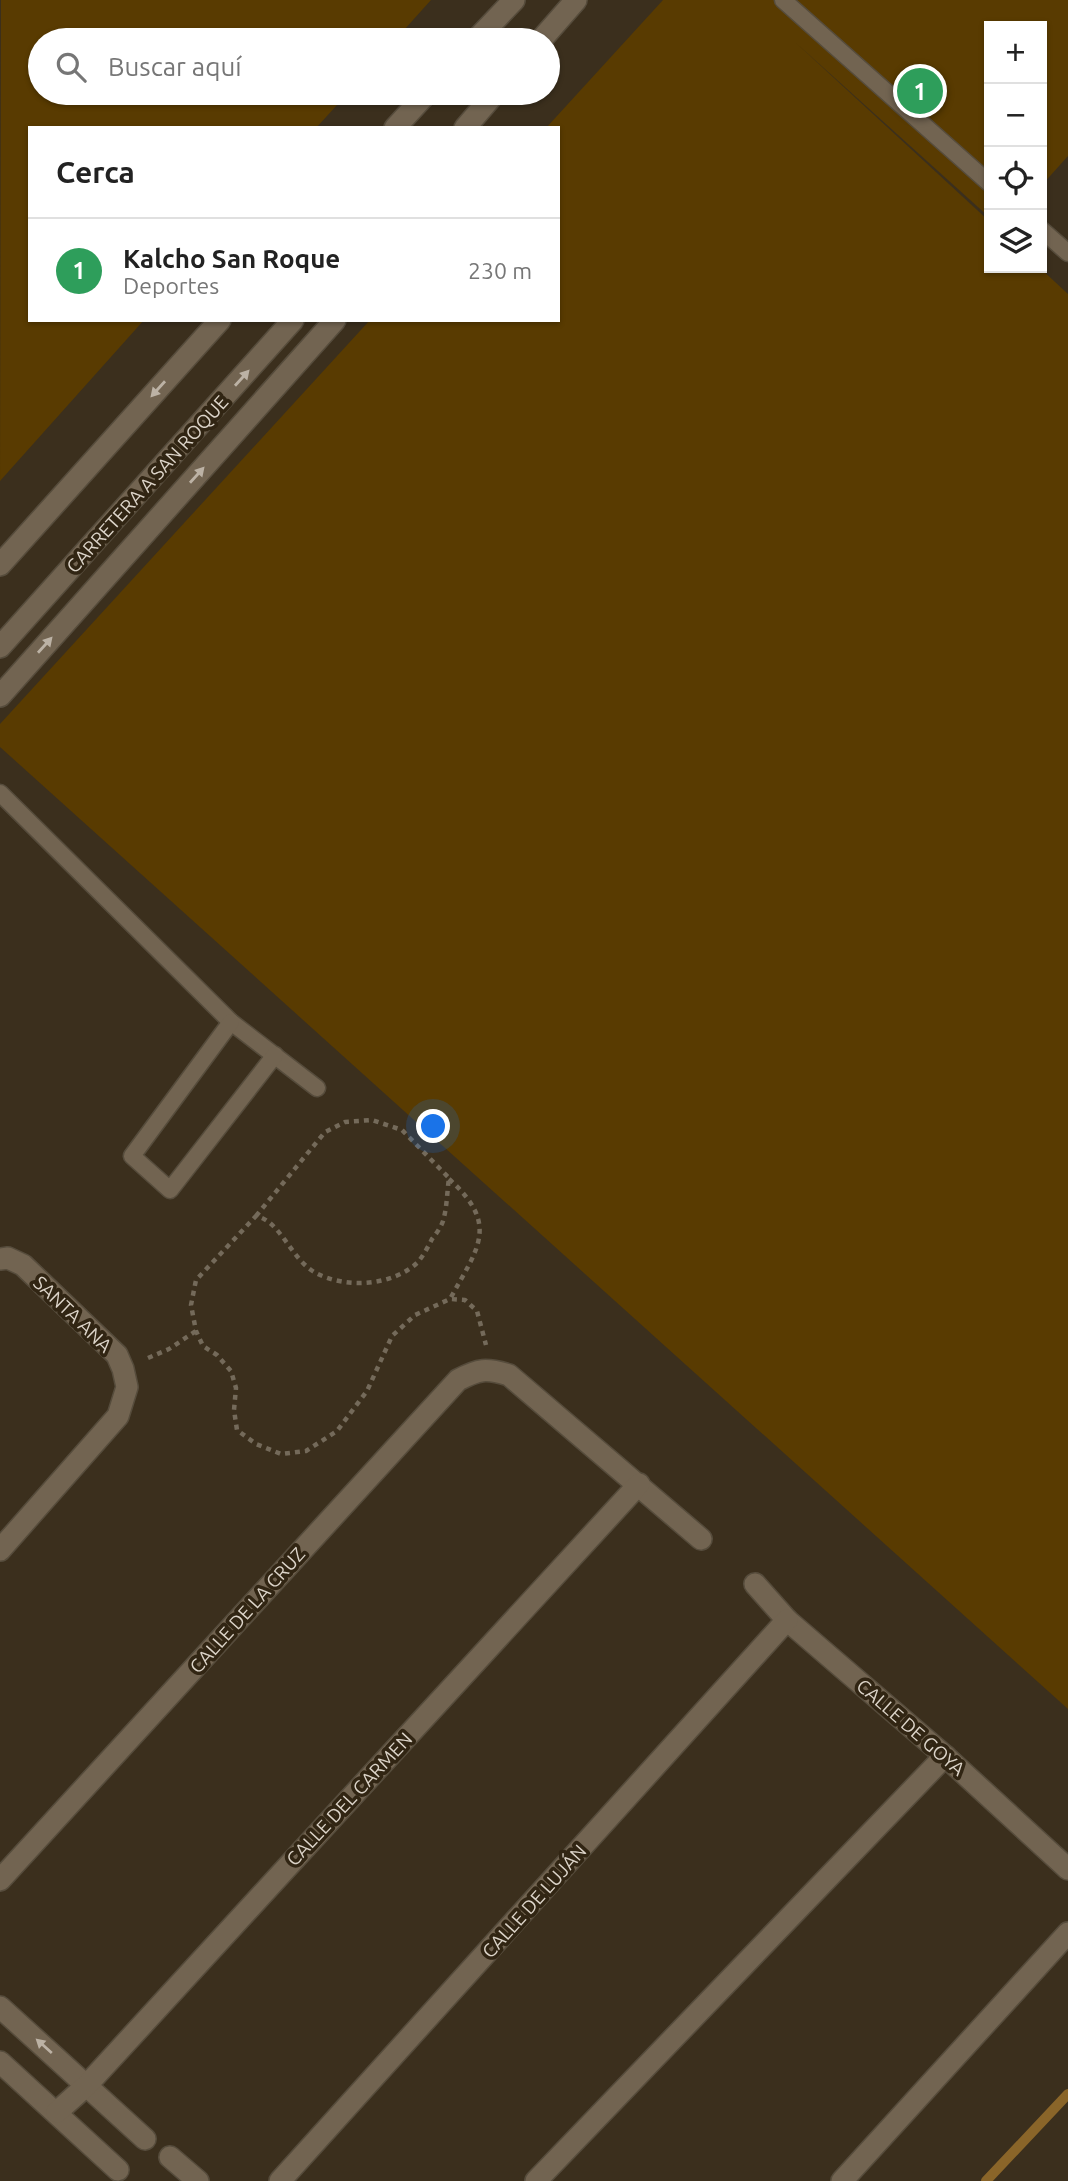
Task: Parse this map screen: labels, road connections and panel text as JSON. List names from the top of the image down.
{
  "streets": {
    "street": [
      "CARRETERA A SAN ROQUE",
      "SANTA ANA",
      "CALLE DE LA CRUZ",
      "CALLE DE GOYA",
      "CALLE DEL CARMEN",
      "CALLE DE LUJÁN"
    ]
  },
  "crossings": [
    ["CALLE DE GOYA", "CALLE DE LUJÁN"]
  ],
  "page": {
    "map_buttons": ["+", "−"],
    "search": "Buscar aquí",
    "pins": "1",
    "heading": "Cerca",
    "list": [
      {
        "mark": "1",
        "name": "Kalcho San Roque",
        "note": "Deportes",
        "value": "230 m"
      }
    ]
  }
}
